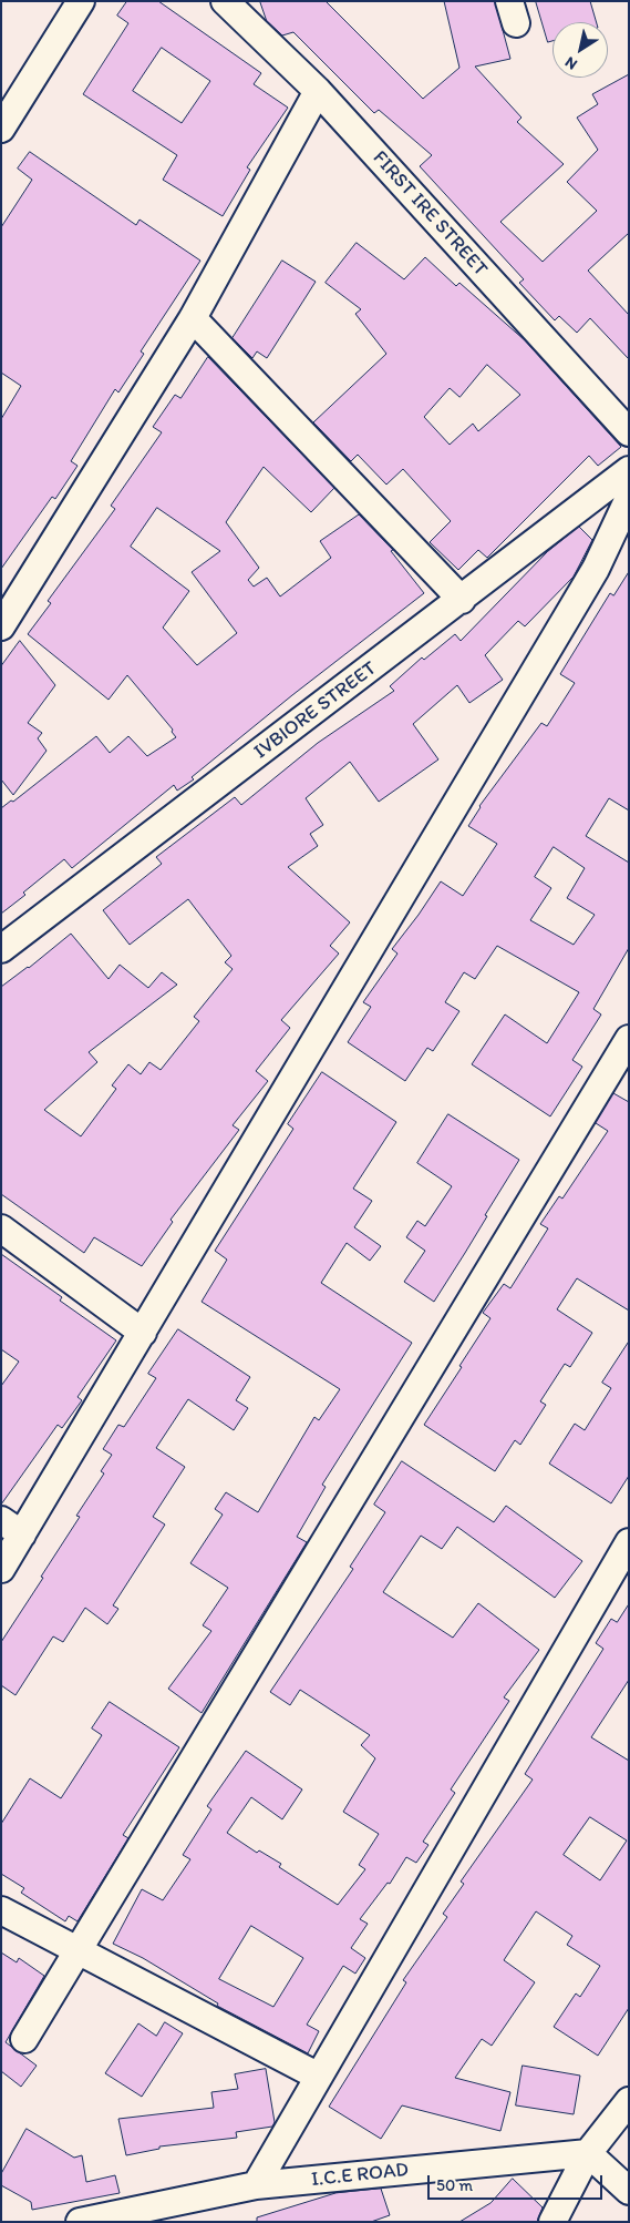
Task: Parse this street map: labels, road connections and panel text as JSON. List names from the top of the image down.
{
  "streets": {
    "street": ["FIRST IRE STREET", "IVBIORE STREET", "I.C.E ROAD"]
  },
  "scale_bar": "50 m",
  "north": "bottom left"
}
